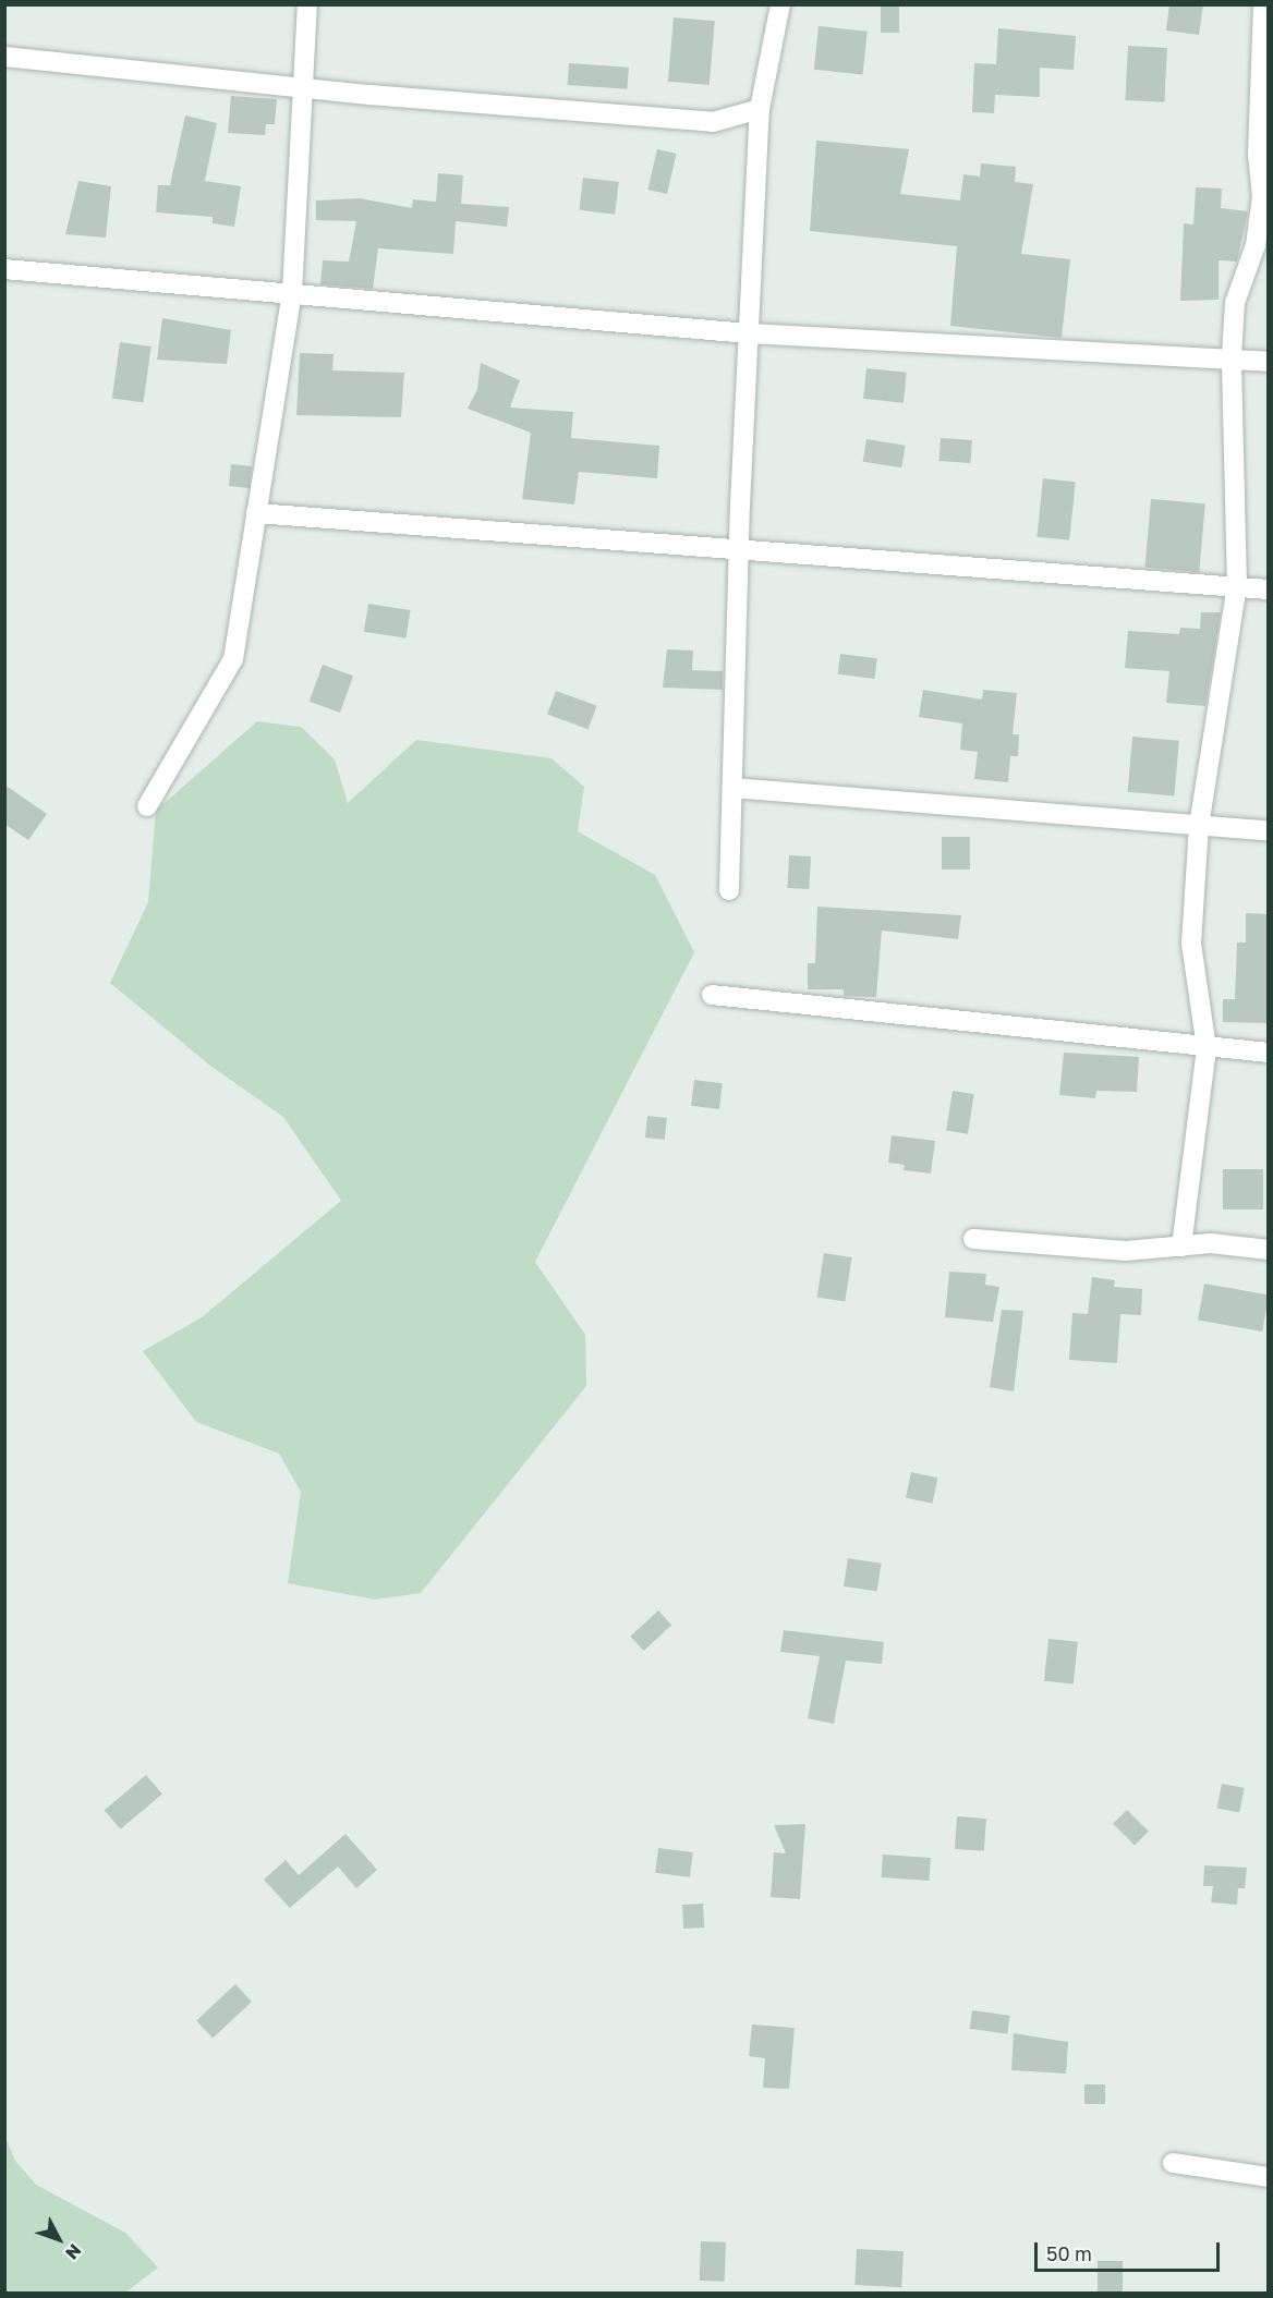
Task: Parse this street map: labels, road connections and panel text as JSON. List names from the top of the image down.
{
  "scale_bar": "50 m",
  "north": "bottom right"
}
